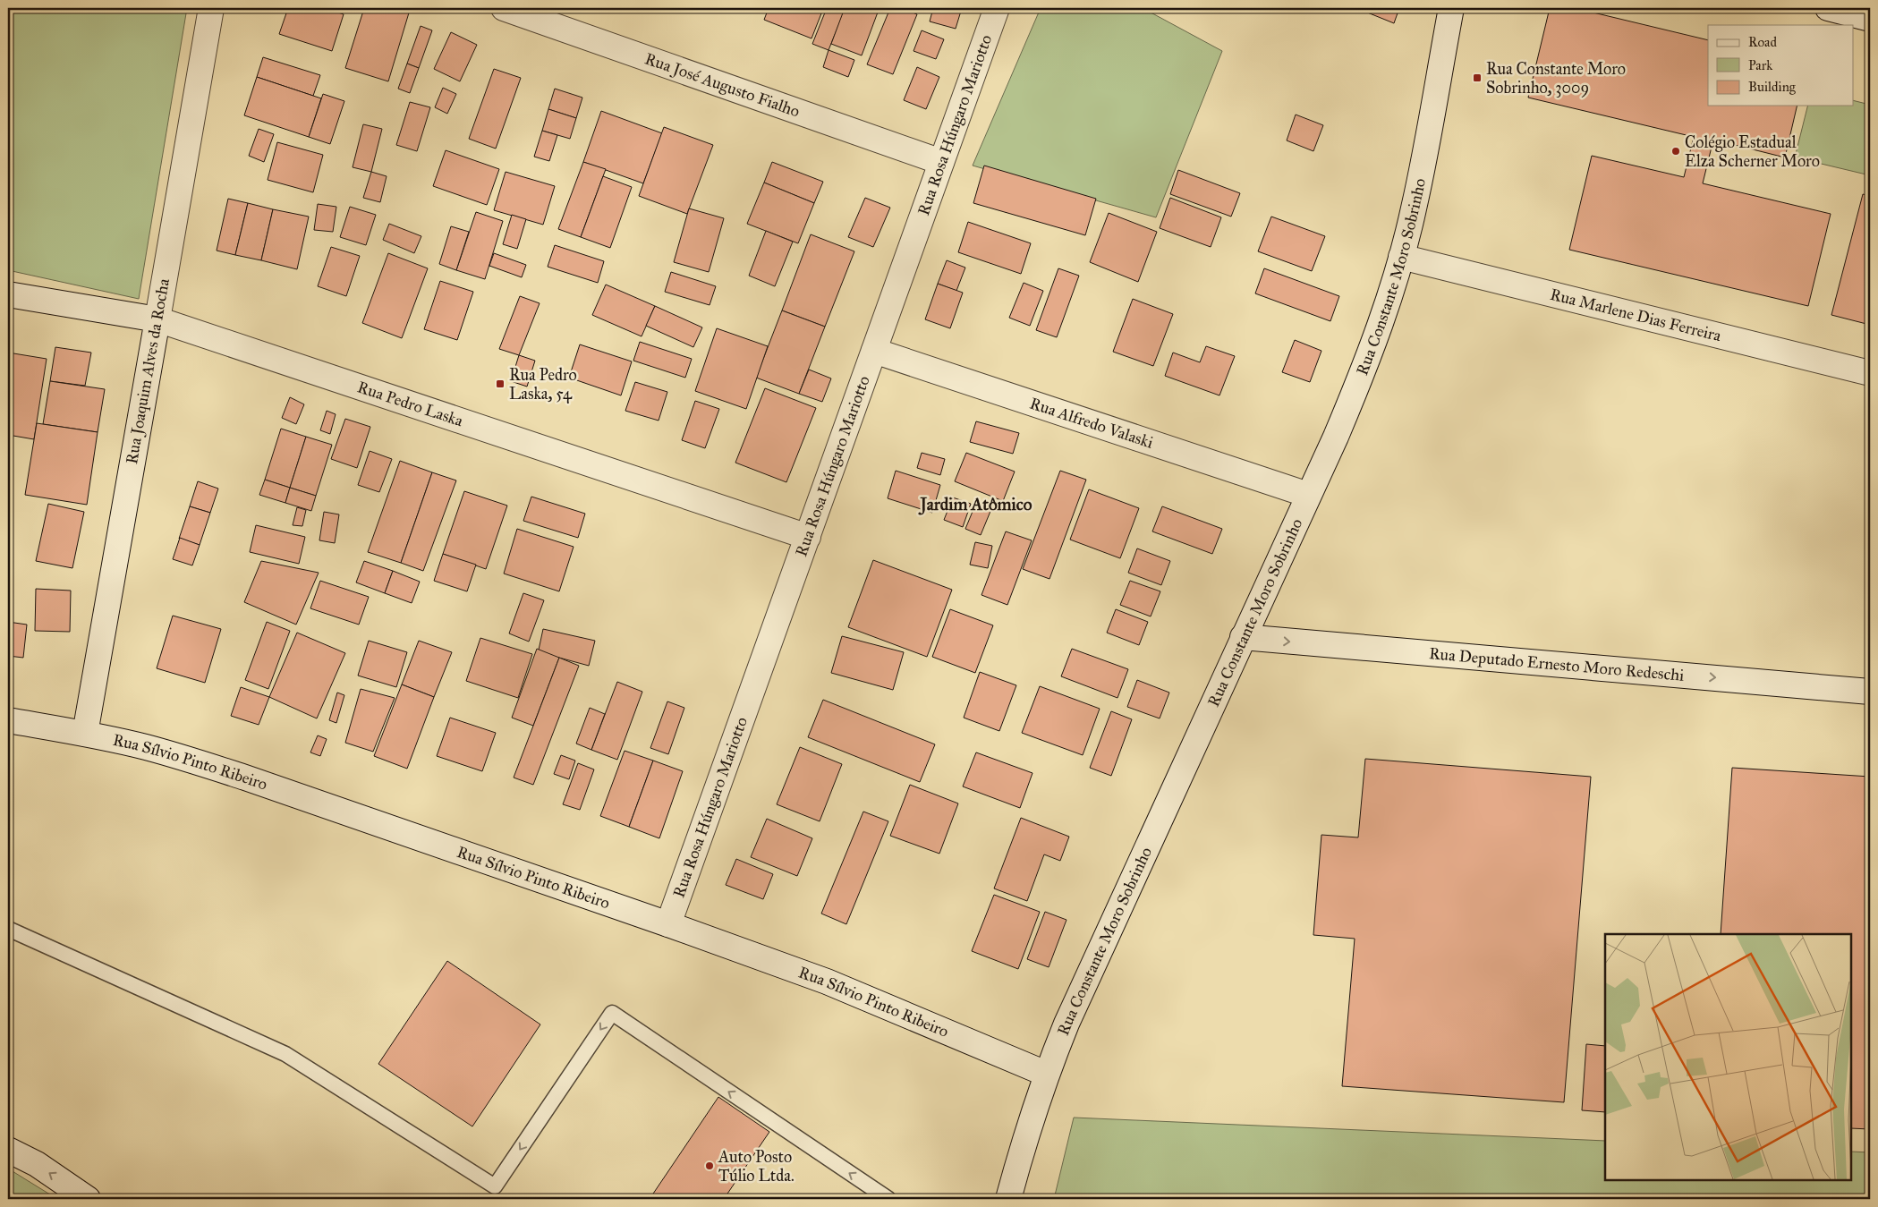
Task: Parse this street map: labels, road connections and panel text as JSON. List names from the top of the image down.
{
  "streets": {
    "street": [
      "Rua José Augusto Fialho",
      "Rua Rosa Húngaro Mariotto",
      "Rua Constante Moro Sobrinho",
      "Rua Marlene Dias Ferreira",
      "Rua Joaquim Alves da Rocha",
      "Rua Pedro Laska",
      "Rua Alfredo Valaski",
      "Rua Deputado Ernesto Moro Redeschi",
      "Rua Sílvio Pinto Ribeiro"
    ]
  },
  "crossings": [
    ["Rua José Augusto Fialho", "Rua Rosa Húngaro Mariotto"],
    ["Rua Rosa Húngaro Mariotto", "Rua Pedro Laska"],
    ["Rua Rosa Húngaro Mariotto", "Rua Alfredo Valaski"],
    ["Rua Rosa Húngaro Mariotto", "Rua Sílvio Pinto Ribeiro"],
    ["Rua Constante Moro Sobrinho", "Rua Marlene Dias Ferreira"],
    ["Rua Constante Moro Sobrinho", "Rua Alfredo Valaski"],
    ["Rua Constante Moro Sobrinho", "Rua Deputado Ernesto Moro Redeschi"],
    ["Rua Constante Moro Sobrinho", "Rua Sílvio Pinto Ribeiro"],
    ["Rua Joaquim Alves da Rocha", "Rua Pedro Laska"],
    ["Rua Joaquim Alves da Rocha", "Rua Sílvio Pinto Ribeiro"]
  ],
  "one_way": ["Rua Deputado Ernesto Moro Redeschi"],
  "districts": ["Jardim Atômico"],
  "places": {
    "transit": ["Rua Constante Moro Sobrinho, 3009", "Rua Pedro Laska, 54"],
    "other": ["Colégio Estadual Elza Scherner Moro", "Auto Posto Túlio Ltda."]
  },
  "legend": ["Road", "Park", "Building"]
}
